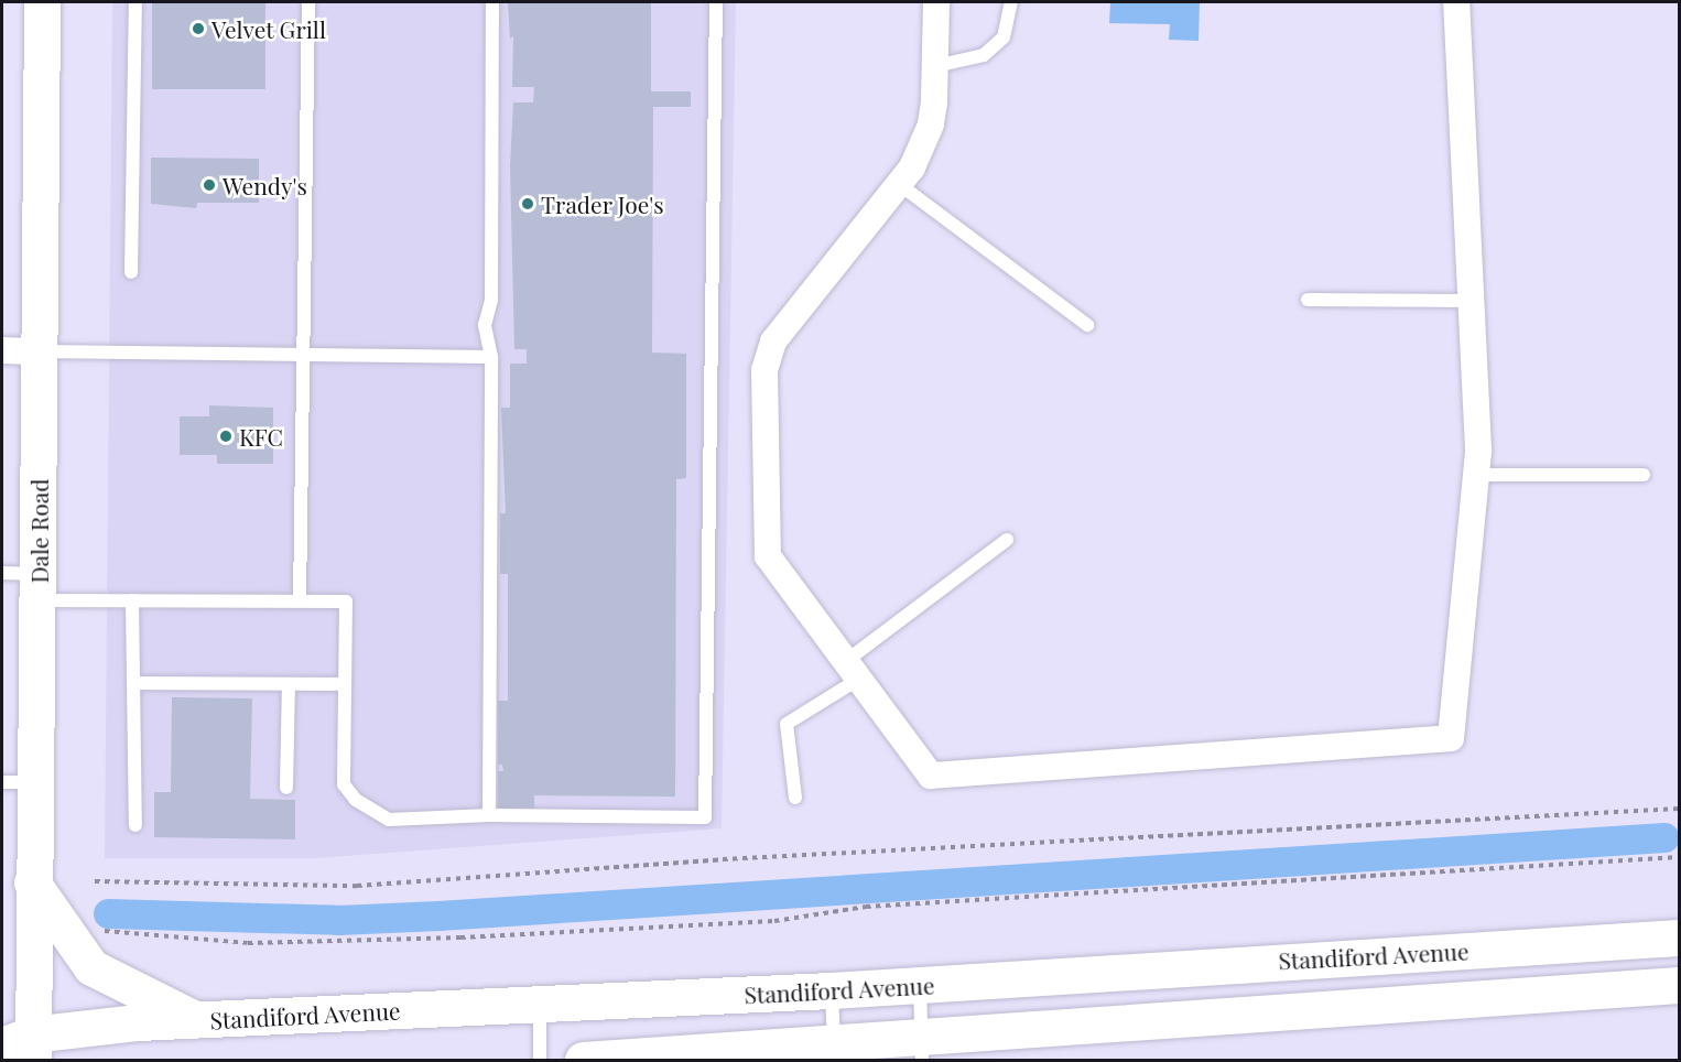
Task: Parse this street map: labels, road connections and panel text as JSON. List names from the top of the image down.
{
  "streets": {
    "main road": ["Dale Road", "Standiford Avenue"]
  },
  "crossings": [
    ["Dale Road", "Standiford Avenue"]
  ],
  "places": [
    "Velvet Grill",
    "Wendy's",
    "Trader Joe's",
    "KFC"
  ]
}
